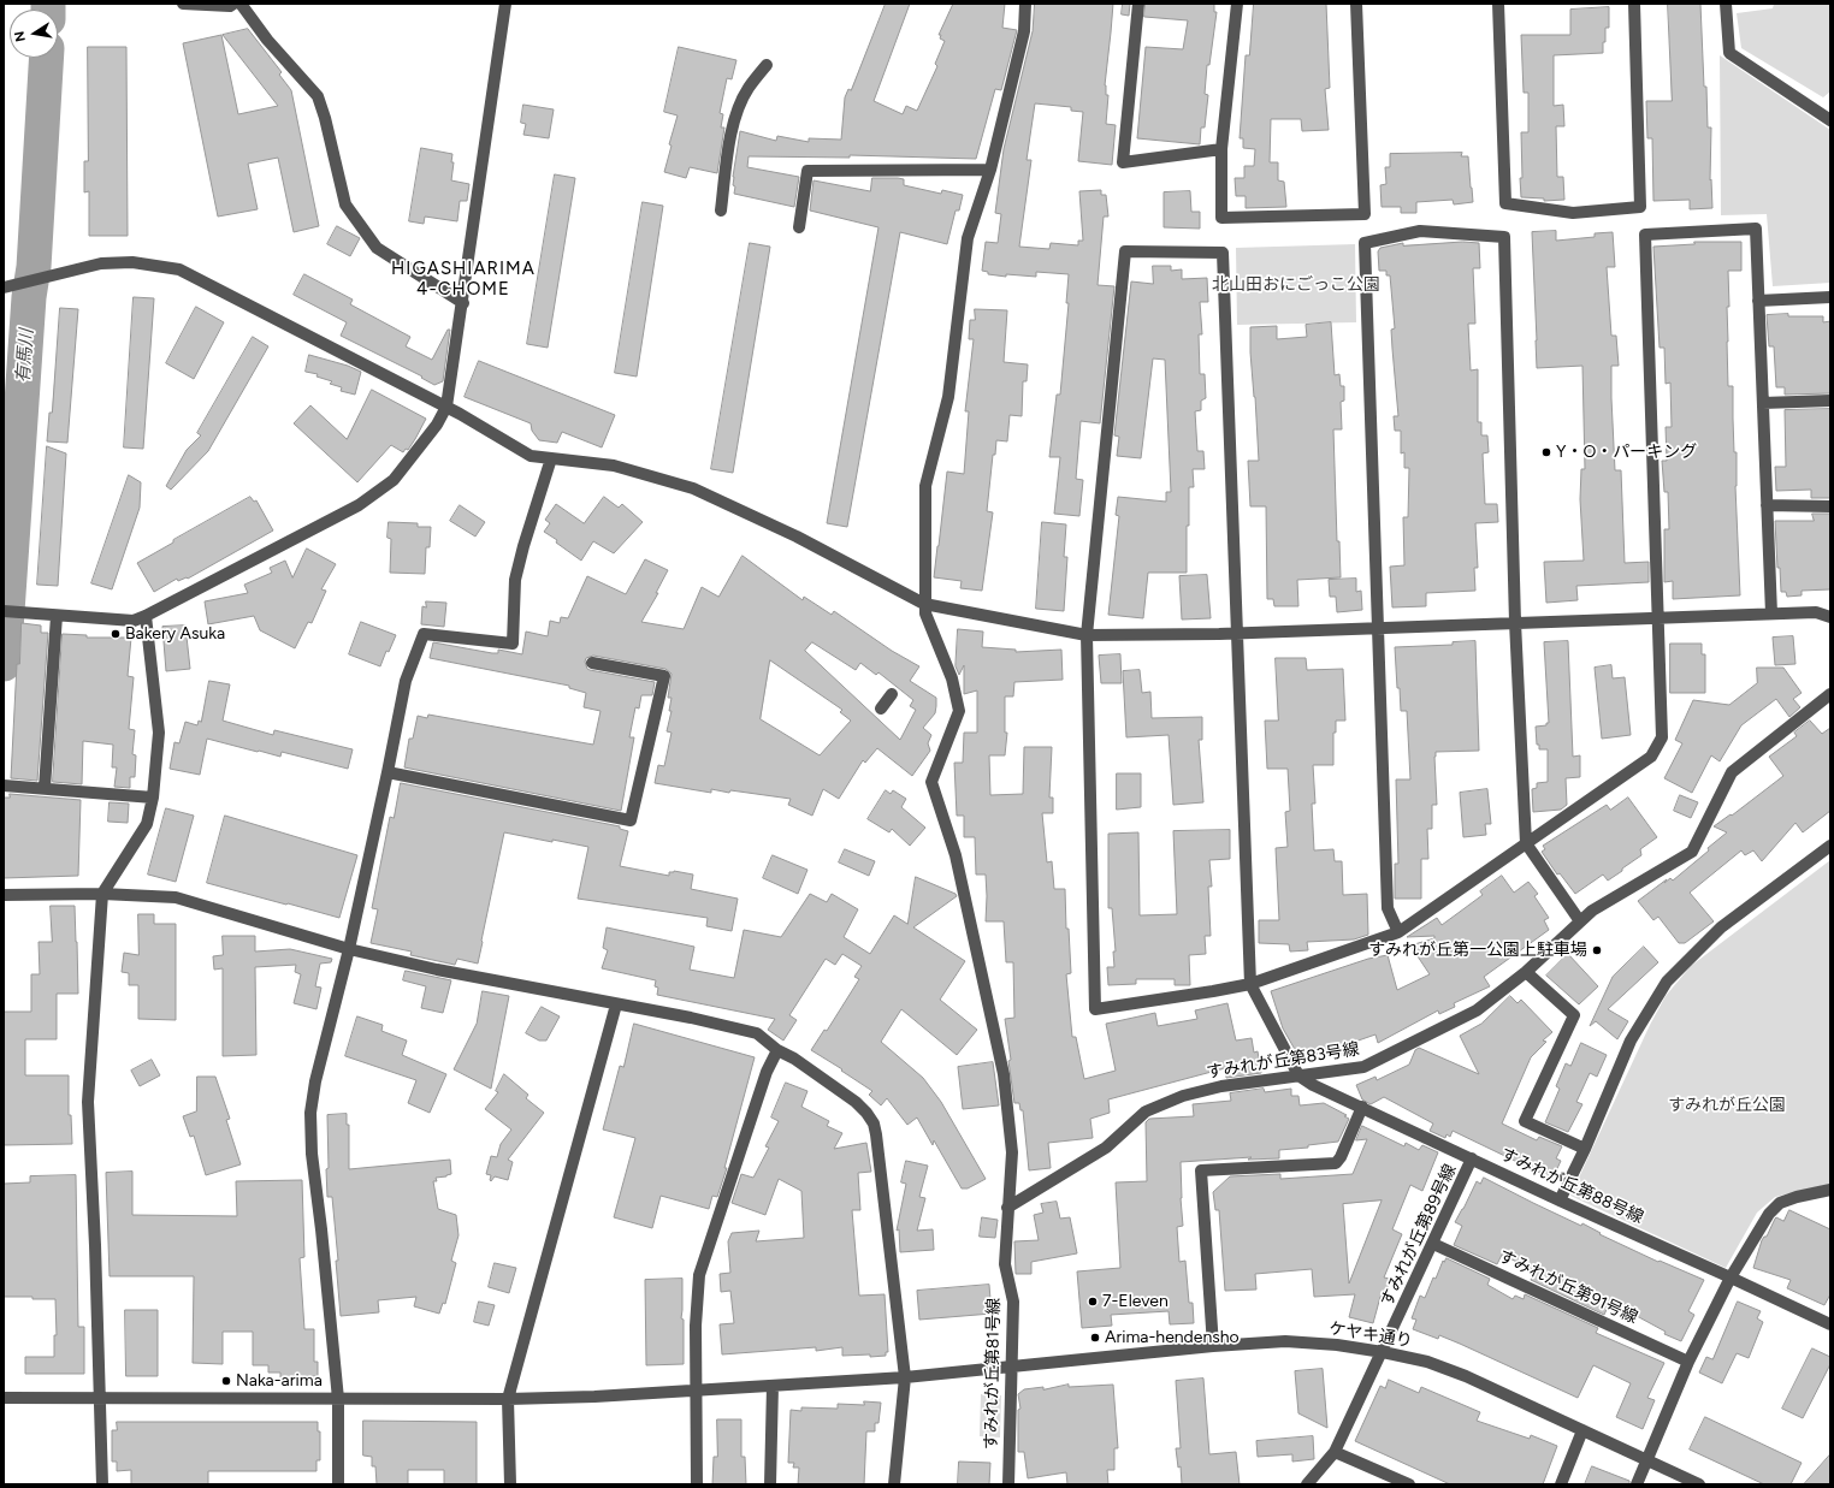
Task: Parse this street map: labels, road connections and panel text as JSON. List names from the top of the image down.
{
  "streets": {
    "street": [
      "すみれが丘第83号線",
      "すみれが丘第88号線",
      "すみれが丘第89号線",
      "すみれが丘第91号線",
      "ケヤキ通り",
      "すみれが丘第81号線"
    ]
  },
  "crossings": [
    ["すみれが丘第83号線", "すみれが丘第88号線"],
    ["すみれが丘第83号線", "すみれが丘第81号線"],
    ["すみれが丘第88号線", "すみれが丘第89号線"],
    ["すみれが丘第89号線", "すみれが丘第91号線"],
    ["すみれが丘第89号線", "ケヤキ通り"],
    ["ケヤキ通り", "すみれが丘第81号線"]
  ],
  "districts": ["HIGASHIARIMA 4-CHOME"],
  "water": ["有馬川"],
  "parks": ["北山田おにごっこ公園", "すみれが丘公園"],
  "places": [
    "Y・O・パーキング",
    "Bakery Asuka",
    "すみれが丘第一公園上駐車場",
    "7-Eleven",
    "Arima-hendensho",
    "Naka-arima"
  ],
  "north": "left"
}
